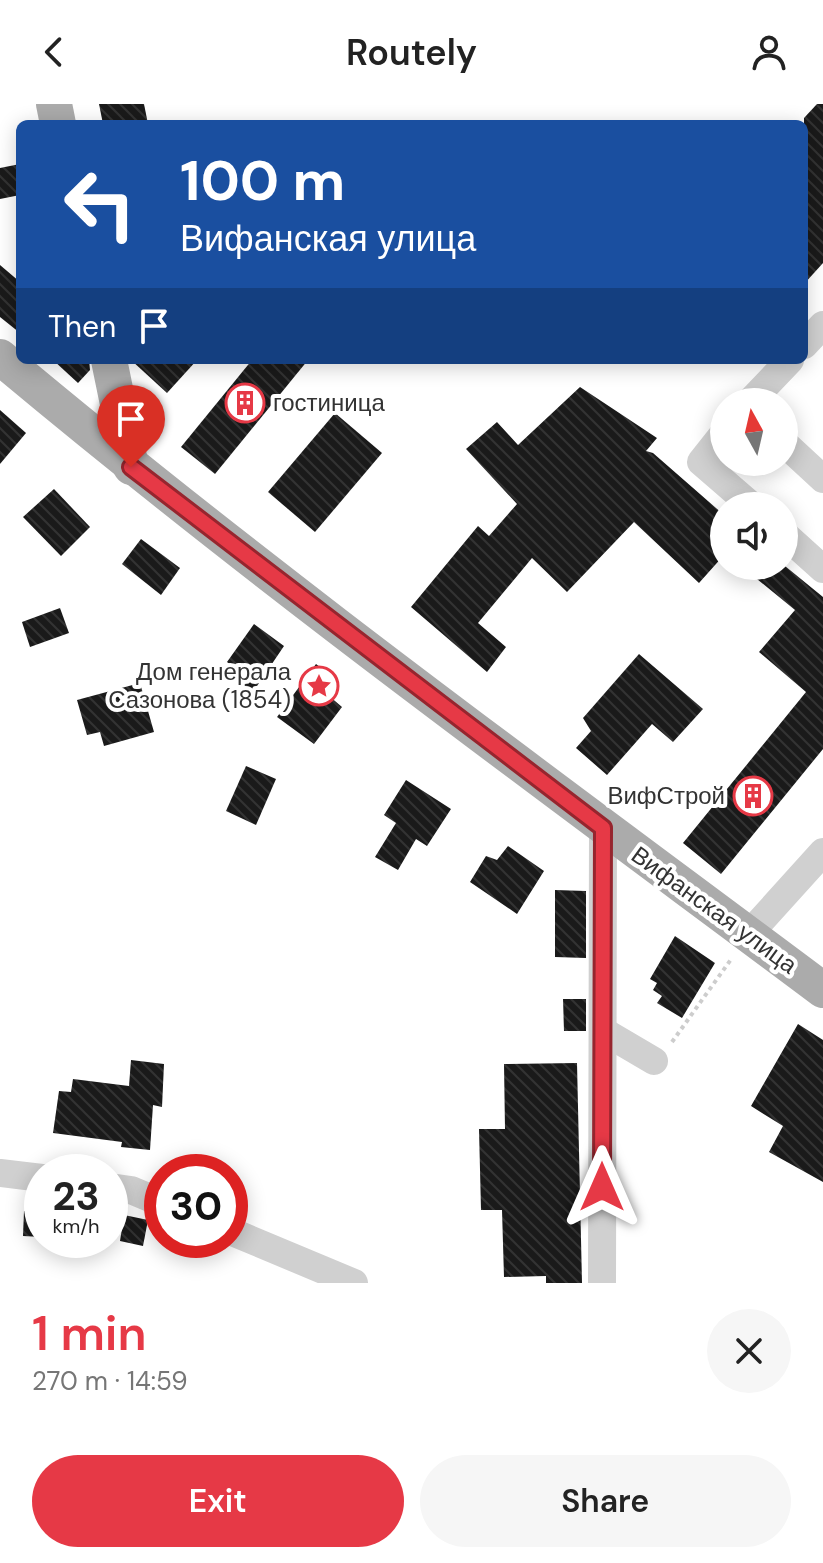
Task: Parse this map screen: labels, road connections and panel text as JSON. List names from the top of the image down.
{
  "streets": {
    "main road": ["Вифанская улица"]
  },
  "places": {
    "building": ["гостиница", "ВифСтрой"],
    "place": ["Дом генерала Сазонова (1854)"]
  },
  "north": "top",
  "page": {
    "header": "Routely",
    "turn": ["100 m", "Вифанская улица"],
    "then": "Then",
    "speed": "23 km/h",
    "limit": "30",
    "heading": ["1 min", "270 m · 14:59"],
    "buttons": ["Exit", "Share"]
  }
}
